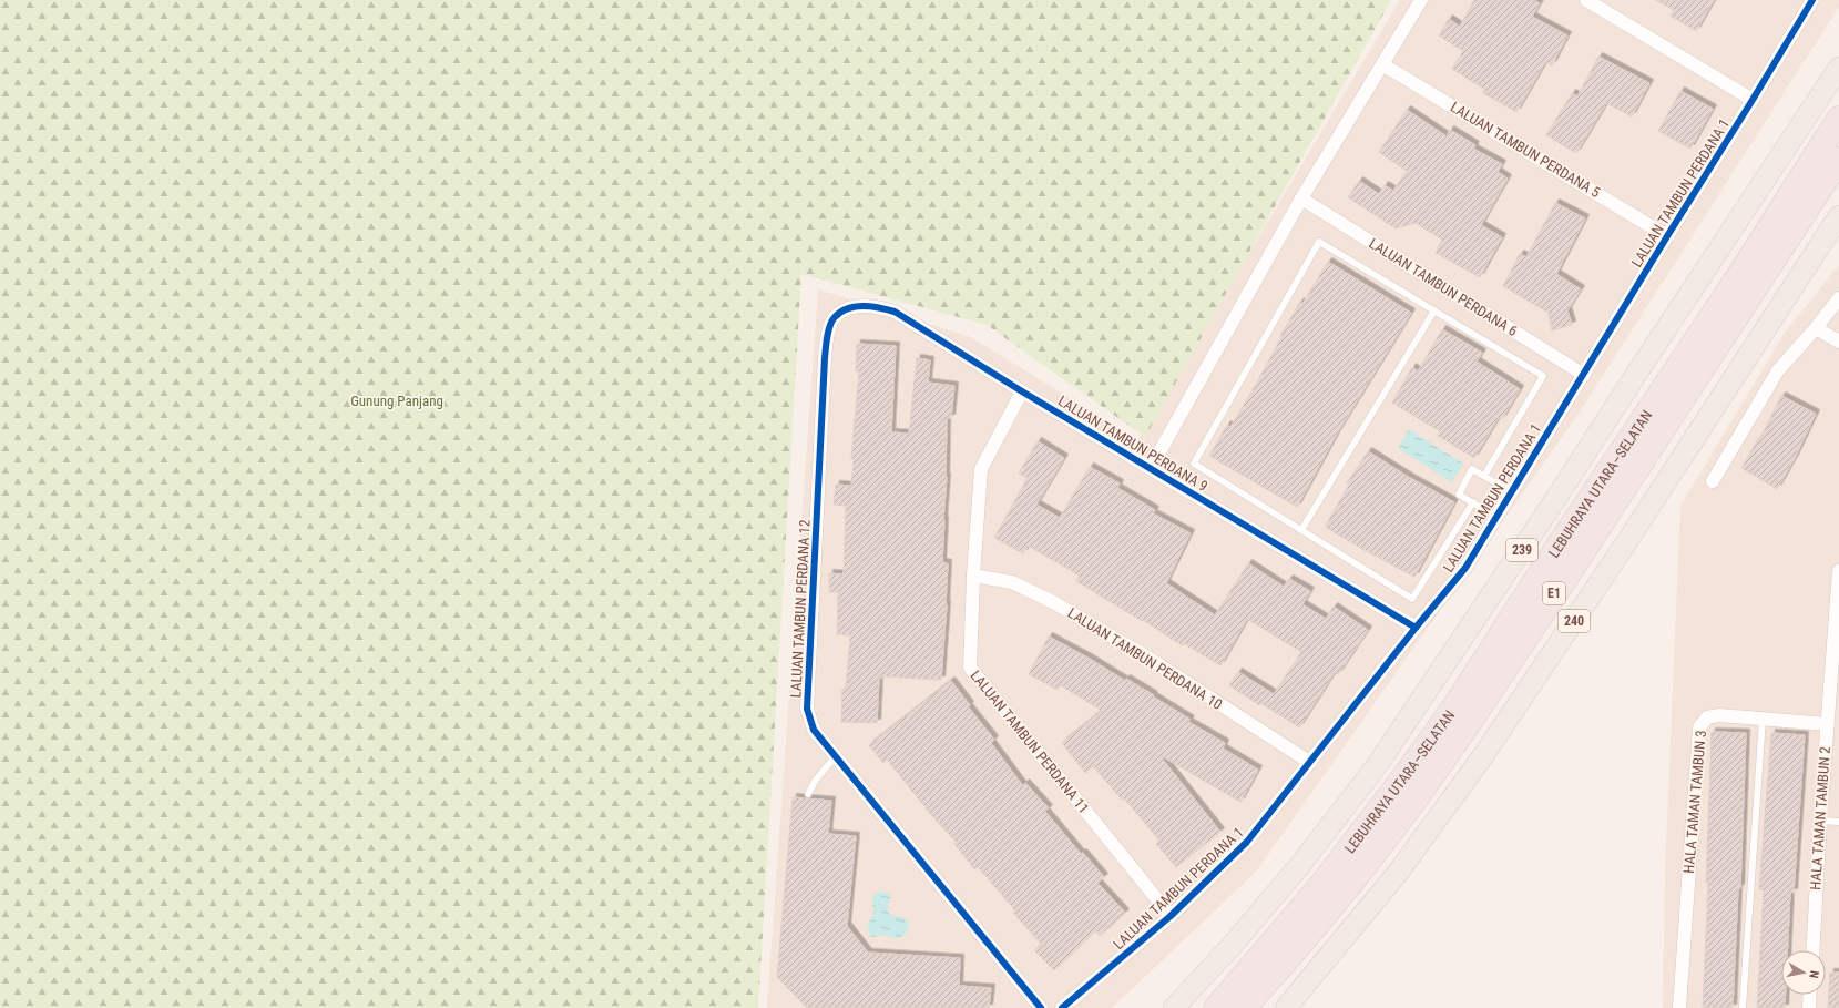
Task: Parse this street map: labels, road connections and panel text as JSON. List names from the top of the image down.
{
  "streets": {
    "highway": ["LEBUHRAYA UTARA–SELATAN", "E1"],
    "main road": ["239", "240"],
    "street": [
      "LALUAN TAMBUN PERDANA 5",
      "LALUAN TAMBUN PERDANA 1",
      "LALUAN TAMBUN PERDANA 6",
      "LALUAN TAMBUN PERDANA 9",
      "LALUAN TAMBUN PERDANA 12",
      "LALUAN TAMBUN PERDANA 10",
      "LALUAN TAMBUN PERDANA 11",
      "HALA TAMAN TAMBUN 3",
      "HALA TAMAN TAMBUN 2"
    ]
  },
  "crossings": [
    ["LALUAN TAMBUN PERDANA 5", "LALUAN TAMBUN PERDANA 1"],
    ["LALUAN TAMBUN PERDANA 1", "LALUAN TAMBUN PERDANA 6"],
    ["LALUAN TAMBUN PERDANA 1", "LALUAN TAMBUN PERDANA 9"],
    ["LALUAN TAMBUN PERDANA 1", "LALUAN TAMBUN PERDANA 10"],
    ["LALUAN TAMBUN PERDANA 1", "LALUAN TAMBUN PERDANA 11"],
    ["LALUAN TAMBUN PERDANA 9", "LALUAN TAMBUN PERDANA 12"],
    ["LALUAN TAMBUN PERDANA 9", "LALUAN TAMBUN PERDANA 11"],
    ["LALUAN TAMBUN PERDANA 10", "LALUAN TAMBUN PERDANA 11"],
    ["HALA TAMAN TAMBUN 3", "HALA TAMAN TAMBUN 2"]
  ],
  "parks": ["Gunung Panjang"],
  "north": "right"
}
